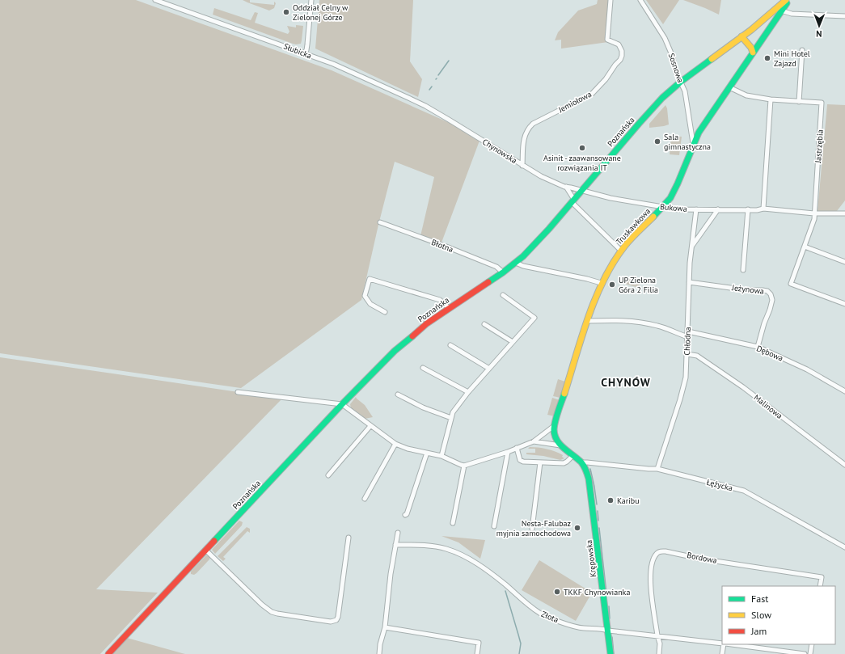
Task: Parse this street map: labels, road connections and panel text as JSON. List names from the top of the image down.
{
  "streets": {
    "street": [
      "Słubicka",
      "Sosnowa",
      "Jemiołowa",
      "Poznańska",
      "Jastrzębia",
      "Chynowska",
      "Bukowa",
      "Truskawkowa",
      "Błotna",
      "Jeżynowa",
      "Chłodna",
      "Dębowa",
      "Malinowa",
      "Łężycka",
      "Bordowa",
      "Krępowska",
      "Złota"
    ]
  },
  "crossings": [
    ["Słubicka", "Chynowska"],
    ["Sosnowa", "Poznańska"],
    ["Sosnowa", "Truskawkowa"],
    ["Jemiołowa", "Chynowska"],
    ["Poznańska", "Chynowska"],
    ["Poznańska", "Bukowa"],
    ["Poznańska", "Truskawkowa"],
    ["Poznańska", "Błotna"],
    ["Jastrzębia", "Bukowa"],
    ["Jastrzębia", "Truskawkowa"],
    ["Chynowska", "Bukowa"],
    ["Bukowa", "Truskawkowa"],
    ["Bukowa", "Chłodna"],
    ["Jeżynowa", "Chłodna"],
    ["Jeżynowa", "Dębowa"],
    ["Chłodna", "Dębowa"],
    ["Chłodna", "Malinowa"],
    ["Chłodna", "Łężycka"],
    ["Łężycka", "Krępowska"],
    ["Bordowa", "Złota"],
    ["Krępowska", "Złota"]
  ],
  "districts": ["CHYNÓW"],
  "places": [
    "Oddział Celny w Zielonej Górze",
    "Mini Hotel Zajazd",
    "Sala gimnastyczna",
    "Asinit - zaawansowane rozwiązania IT",
    "UP Zielona Góra 2 Filia",
    "Karibu",
    "Nesta-Falubaz myjnia samochodowa",
    "TKKF Chynowianka"
  ],
  "legend": ["Fast", "Slow", "Jam"],
  "north": "bottom"
}
